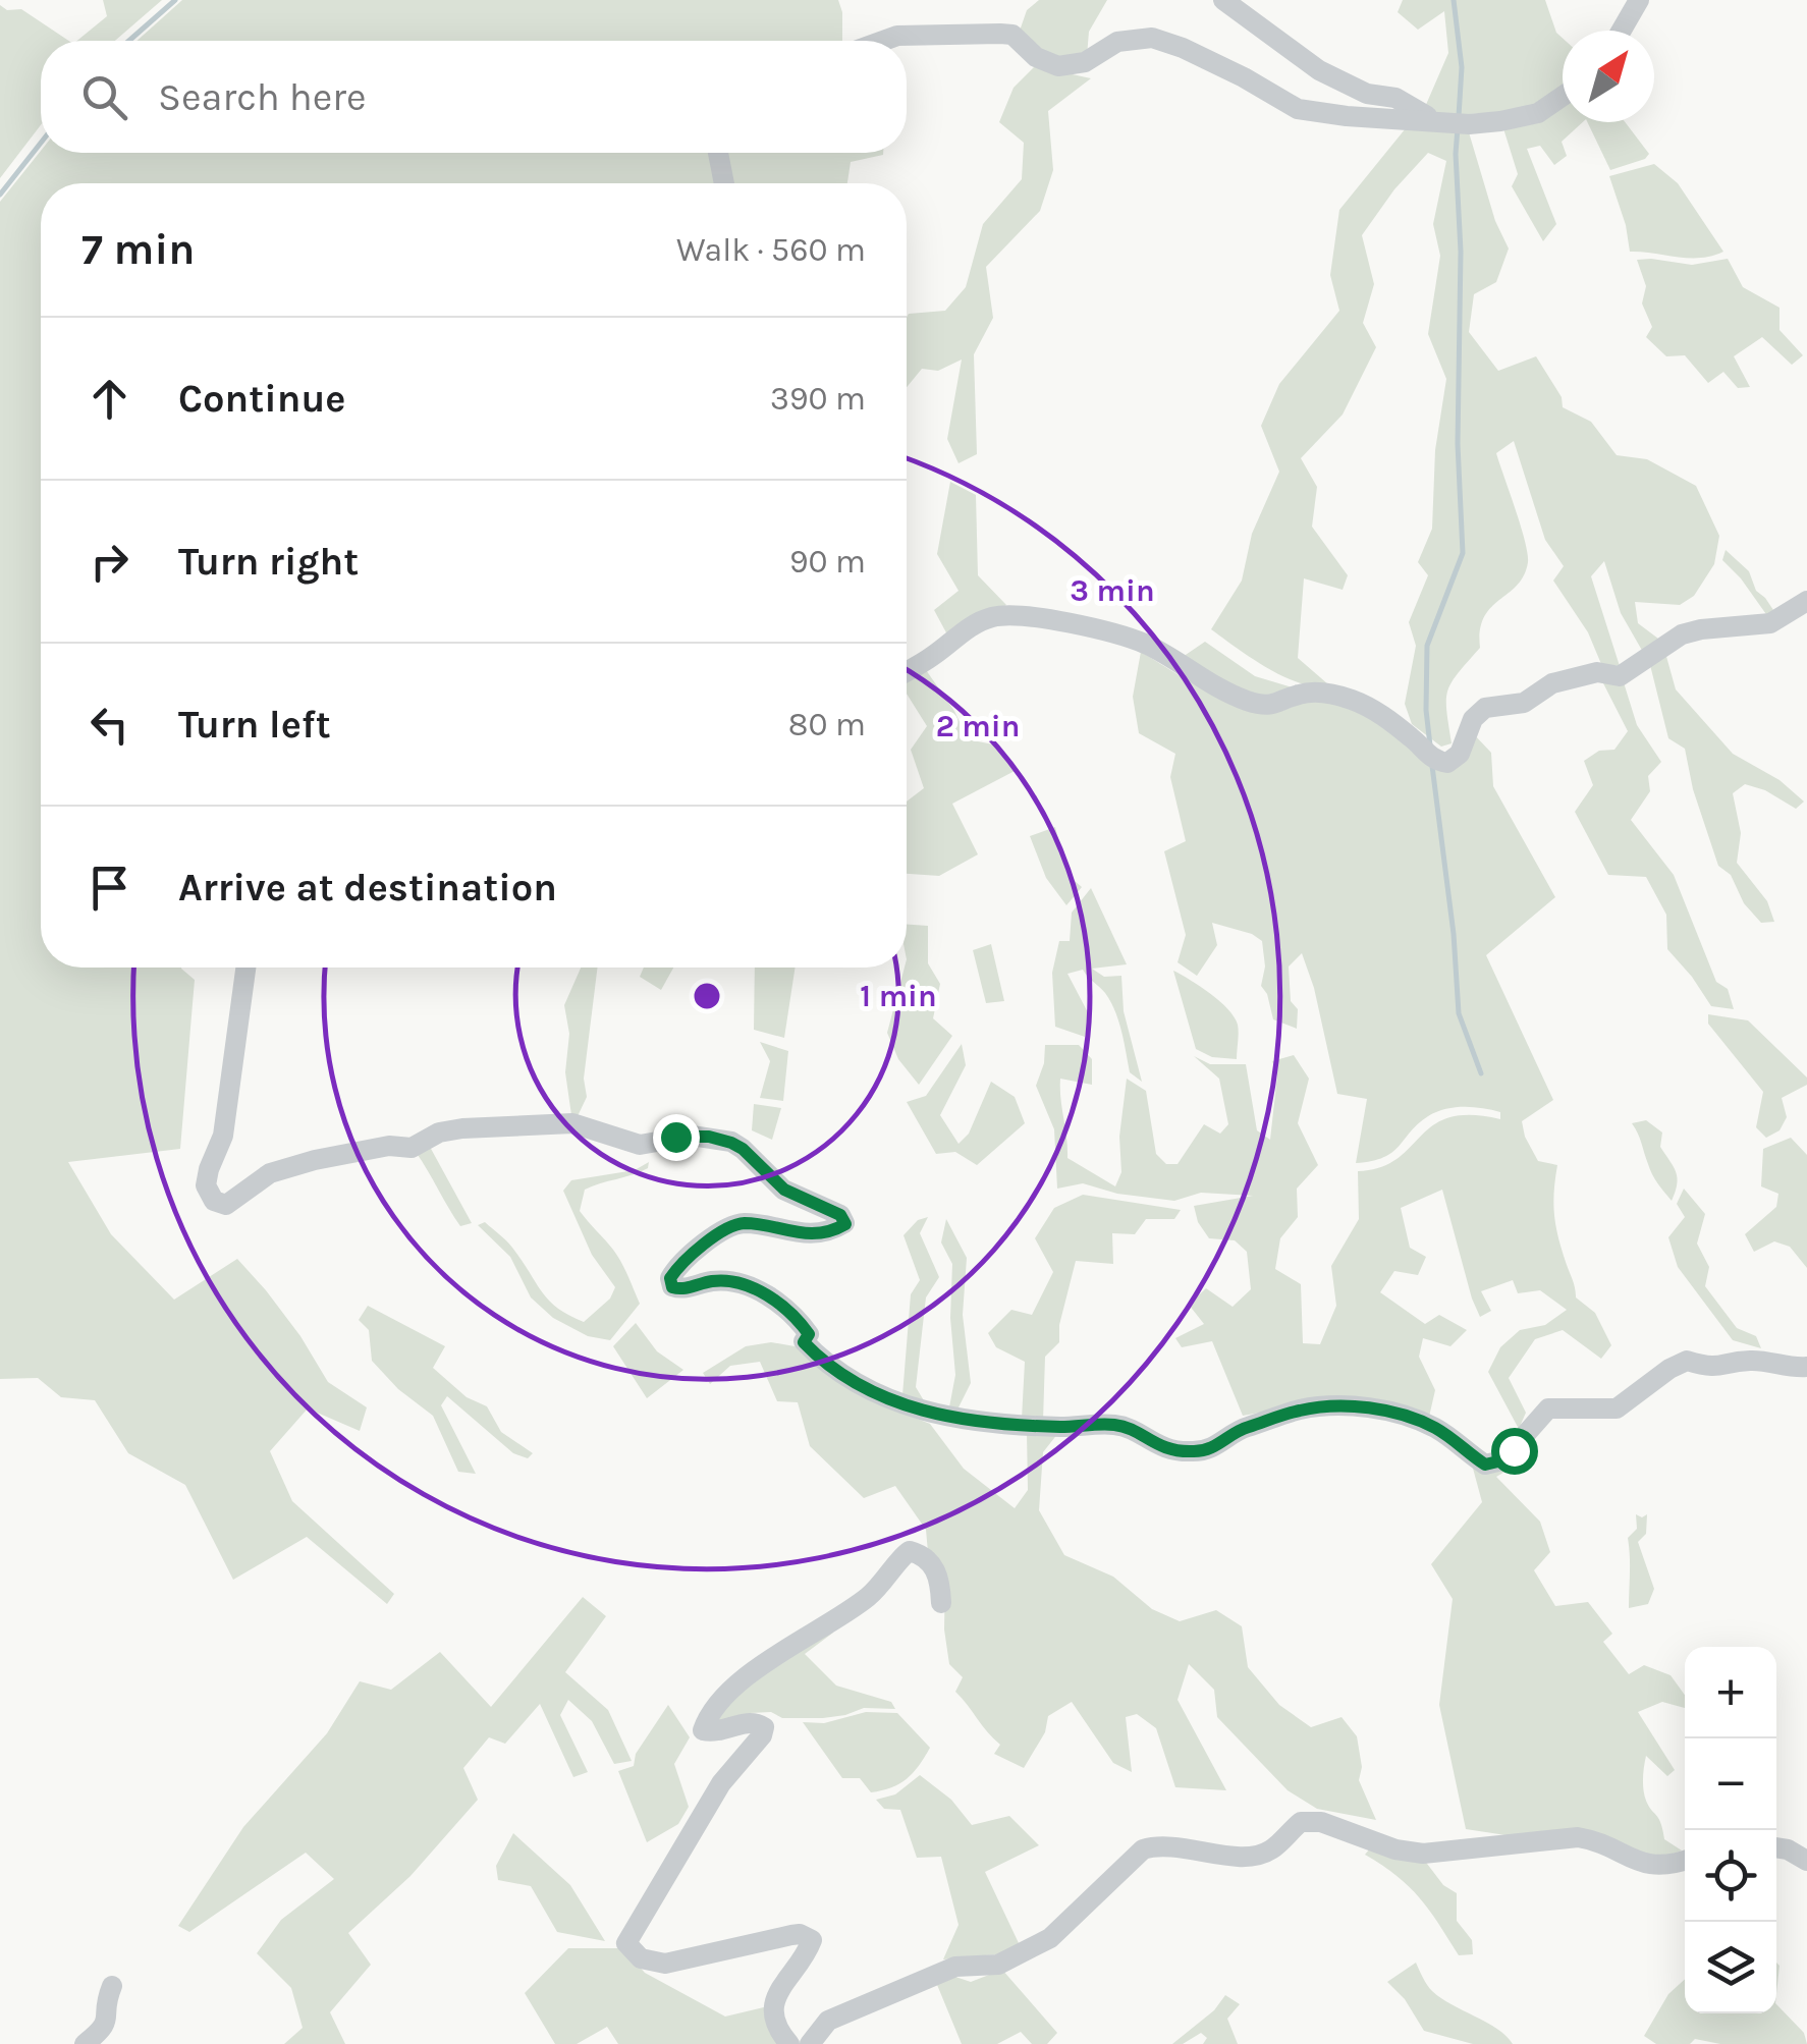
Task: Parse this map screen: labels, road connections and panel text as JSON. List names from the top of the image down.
{
  "north": "top right",
  "page": {
    "search": "Search here",
    "heading": ["7 min", "Walk · 560 m"],
    "list": [
      ["Continue", "390 m"],
      ["Turn right", "90 m"],
      ["Turn left", "80 m"],
      "Arrive at destination"
    ],
    "map_buttons": ["+", "−"]
  },
  "rings": ["3 min", "2 min", "1 min"]
}
